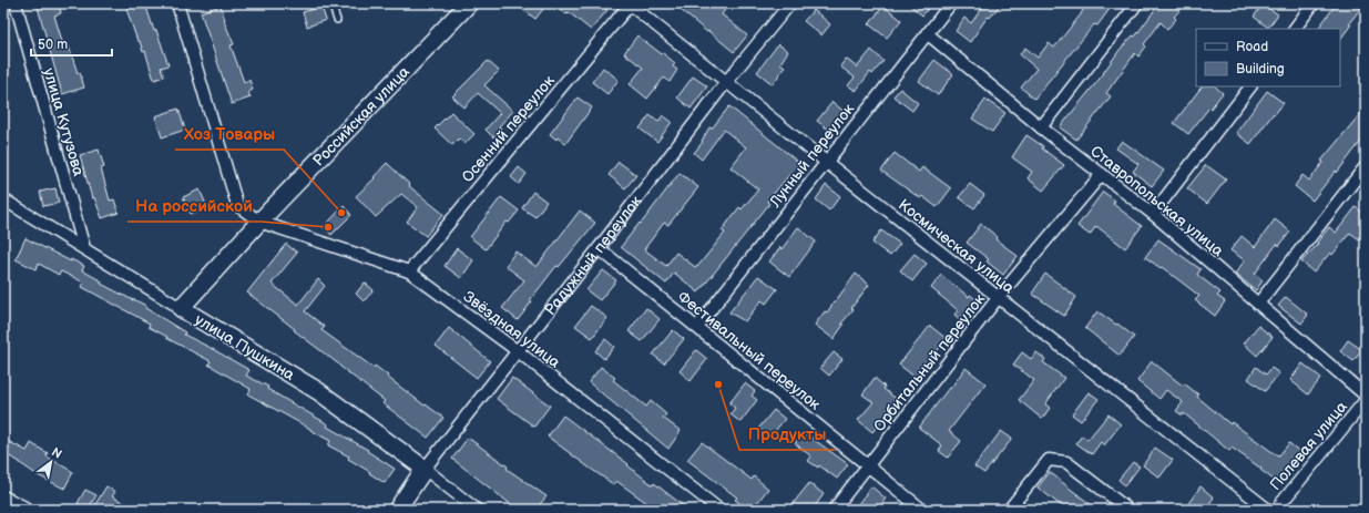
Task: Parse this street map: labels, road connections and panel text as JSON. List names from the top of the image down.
{
  "streets": {
    "street": [
      "Российская улица",
      "улица Кутузова",
      "Осенний переулок",
      "Лунный переулок",
      "Ставропольская улица",
      "Космическая улица",
      "Радужный переулок",
      "Звёздная улица",
      "улица Пушкина",
      "Фестивальный переулок",
      "Орбитальный переулок",
      "Полевая улица"
    ]
  },
  "crossings": [
    ["Российская улица", "Звёздная улица"],
    ["Российская улица", "улица Пушкина"],
    ["улица Кутузова", "улица Пушкина"],
    ["Осенний переулок", "Космическая улица"],
    ["Осенний переулок", "Звёздная улица"],
    ["Лунный переулок", "Ставропольская улица"],
    ["Лунный переулок", "Космическая улица"],
    ["Лунный переулок", "Фестивальный переулок"],
    ["Ставропольская улица", "Орбитальный переулок"],
    ["Космическая улица", "Радужный переулок"],
    ["Космическая улица", "Орбитальный переулок"],
    ["Радужный переулок", "Звёздная улица"],
    ["Радужный переулок", "улица Пушкина"],
    ["Радужный переулок", "Фестивальный переулок"],
    ["Фестивальный переулок", "Орбитальный переулок"]
  ],
  "places": ["Хоз Товары", "На российской", "Продукты"],
  "legend": ["Road", "Building"],
  "scale_bar": "50 m",
  "north": "top right"
}
